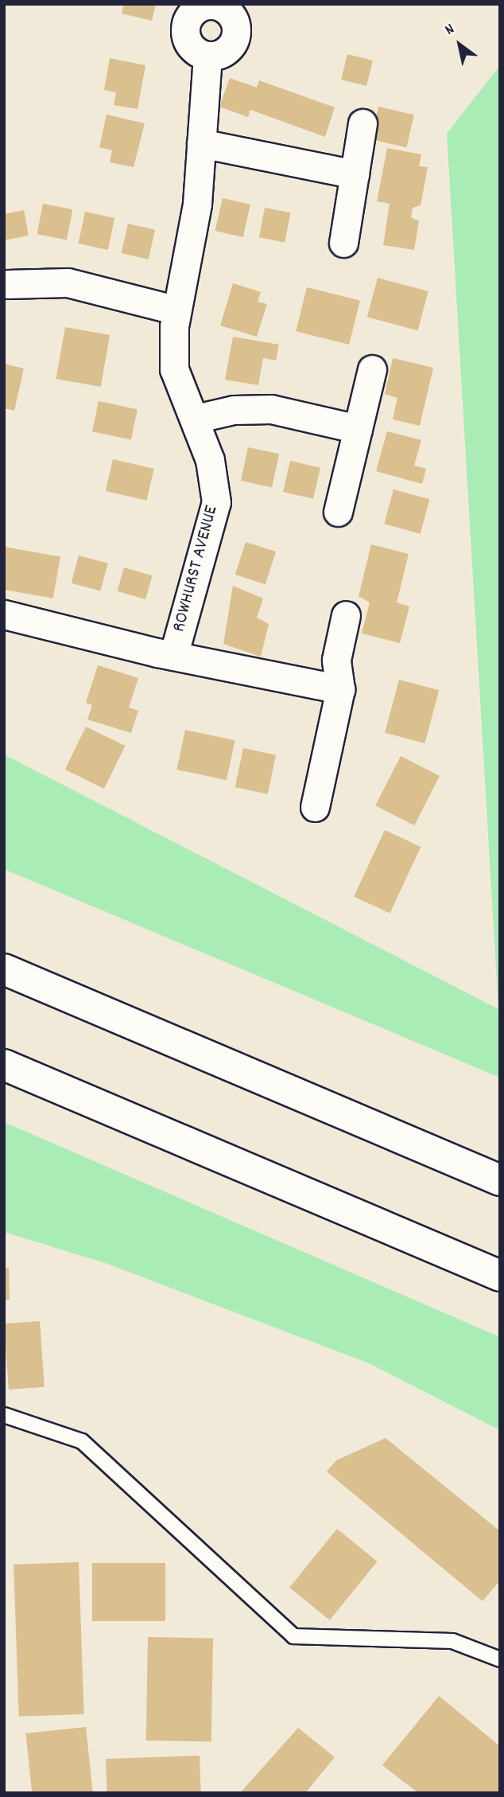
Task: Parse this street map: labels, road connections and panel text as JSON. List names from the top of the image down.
{
  "streets": {
    "street": ["ROWHURST AVENUE"]
  },
  "north": "top left"
}
